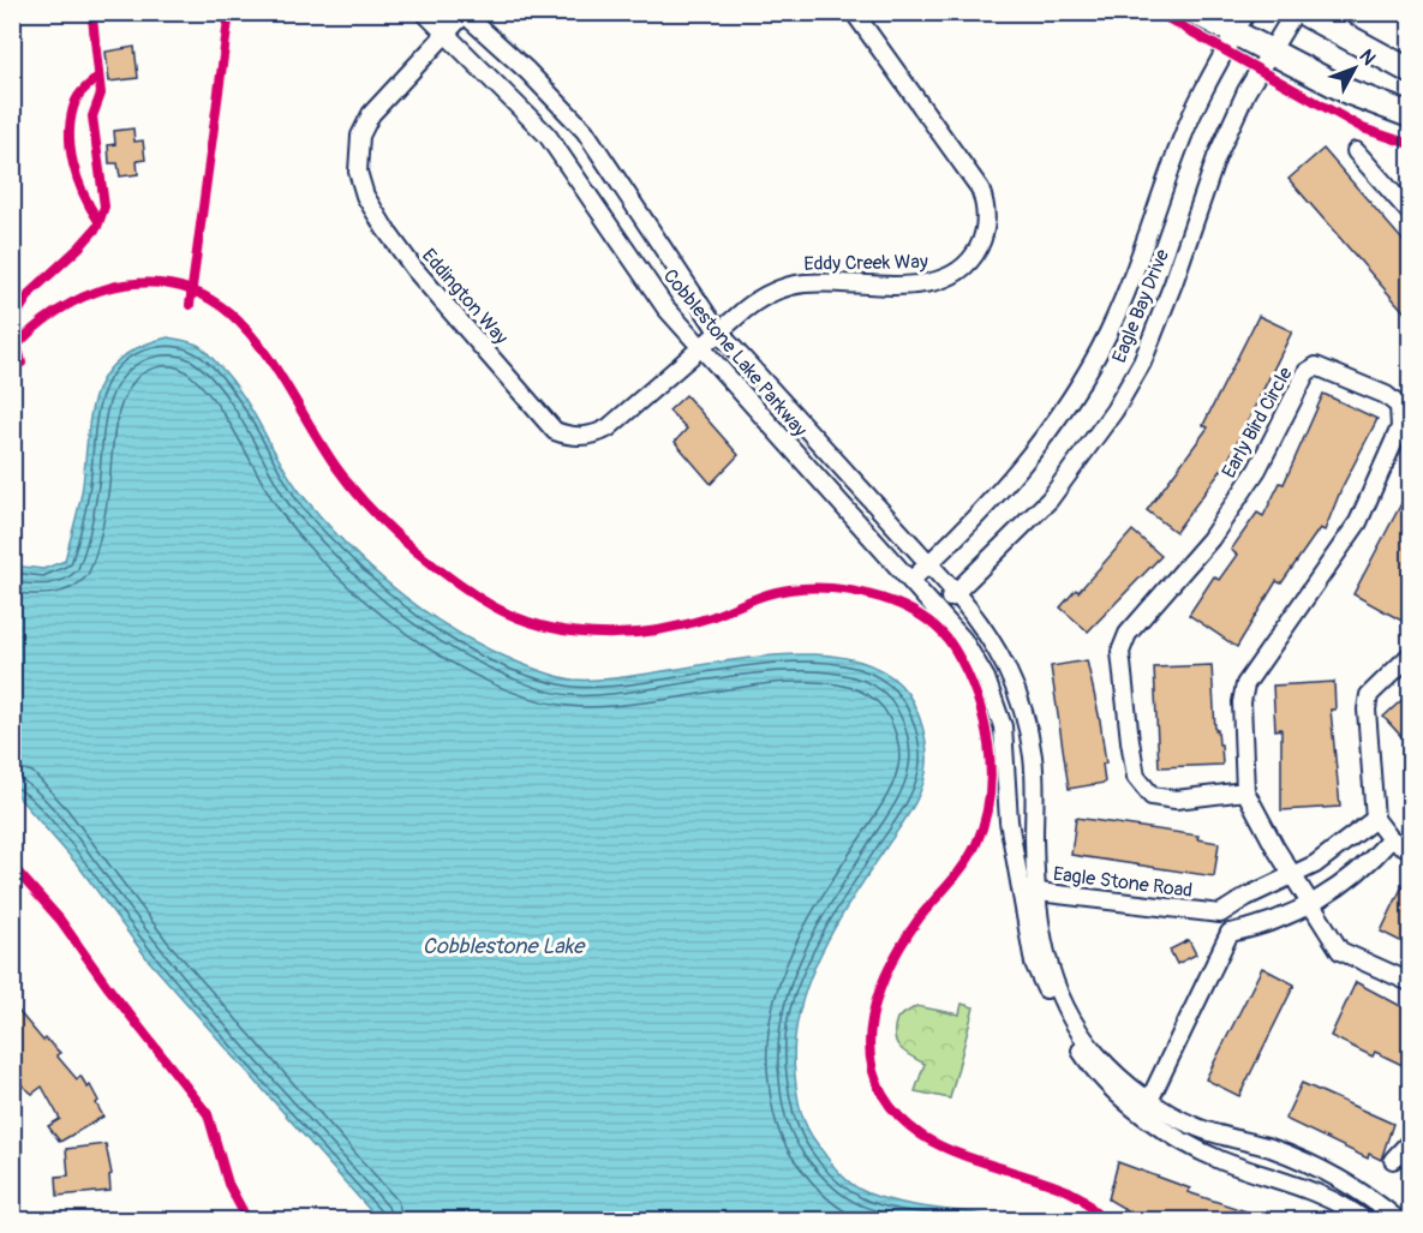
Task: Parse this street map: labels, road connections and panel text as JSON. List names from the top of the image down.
{
  "streets": {
    "street": [
      "Eddy Creek Way",
      "Eddington Way",
      "Eagle Bay Drive",
      "Cobblestone Lake Parkway",
      "Early Bird Circle",
      "Eagle Stone Road"
    ]
  },
  "crossings": [
    ["Eddy Creek Way", "Eddington Way"],
    ["Eddy Creek Way", "Cobblestone Lake Parkway"],
    ["Eddington Way", "Cobblestone Lake Parkway"],
    ["Eagle Bay Drive", "Cobblestone Lake Parkway"],
    ["Cobblestone Lake Parkway", "Eagle Stone Road"]
  ],
  "water": ["Cobblestone Lake"],
  "north": "top right"
}
